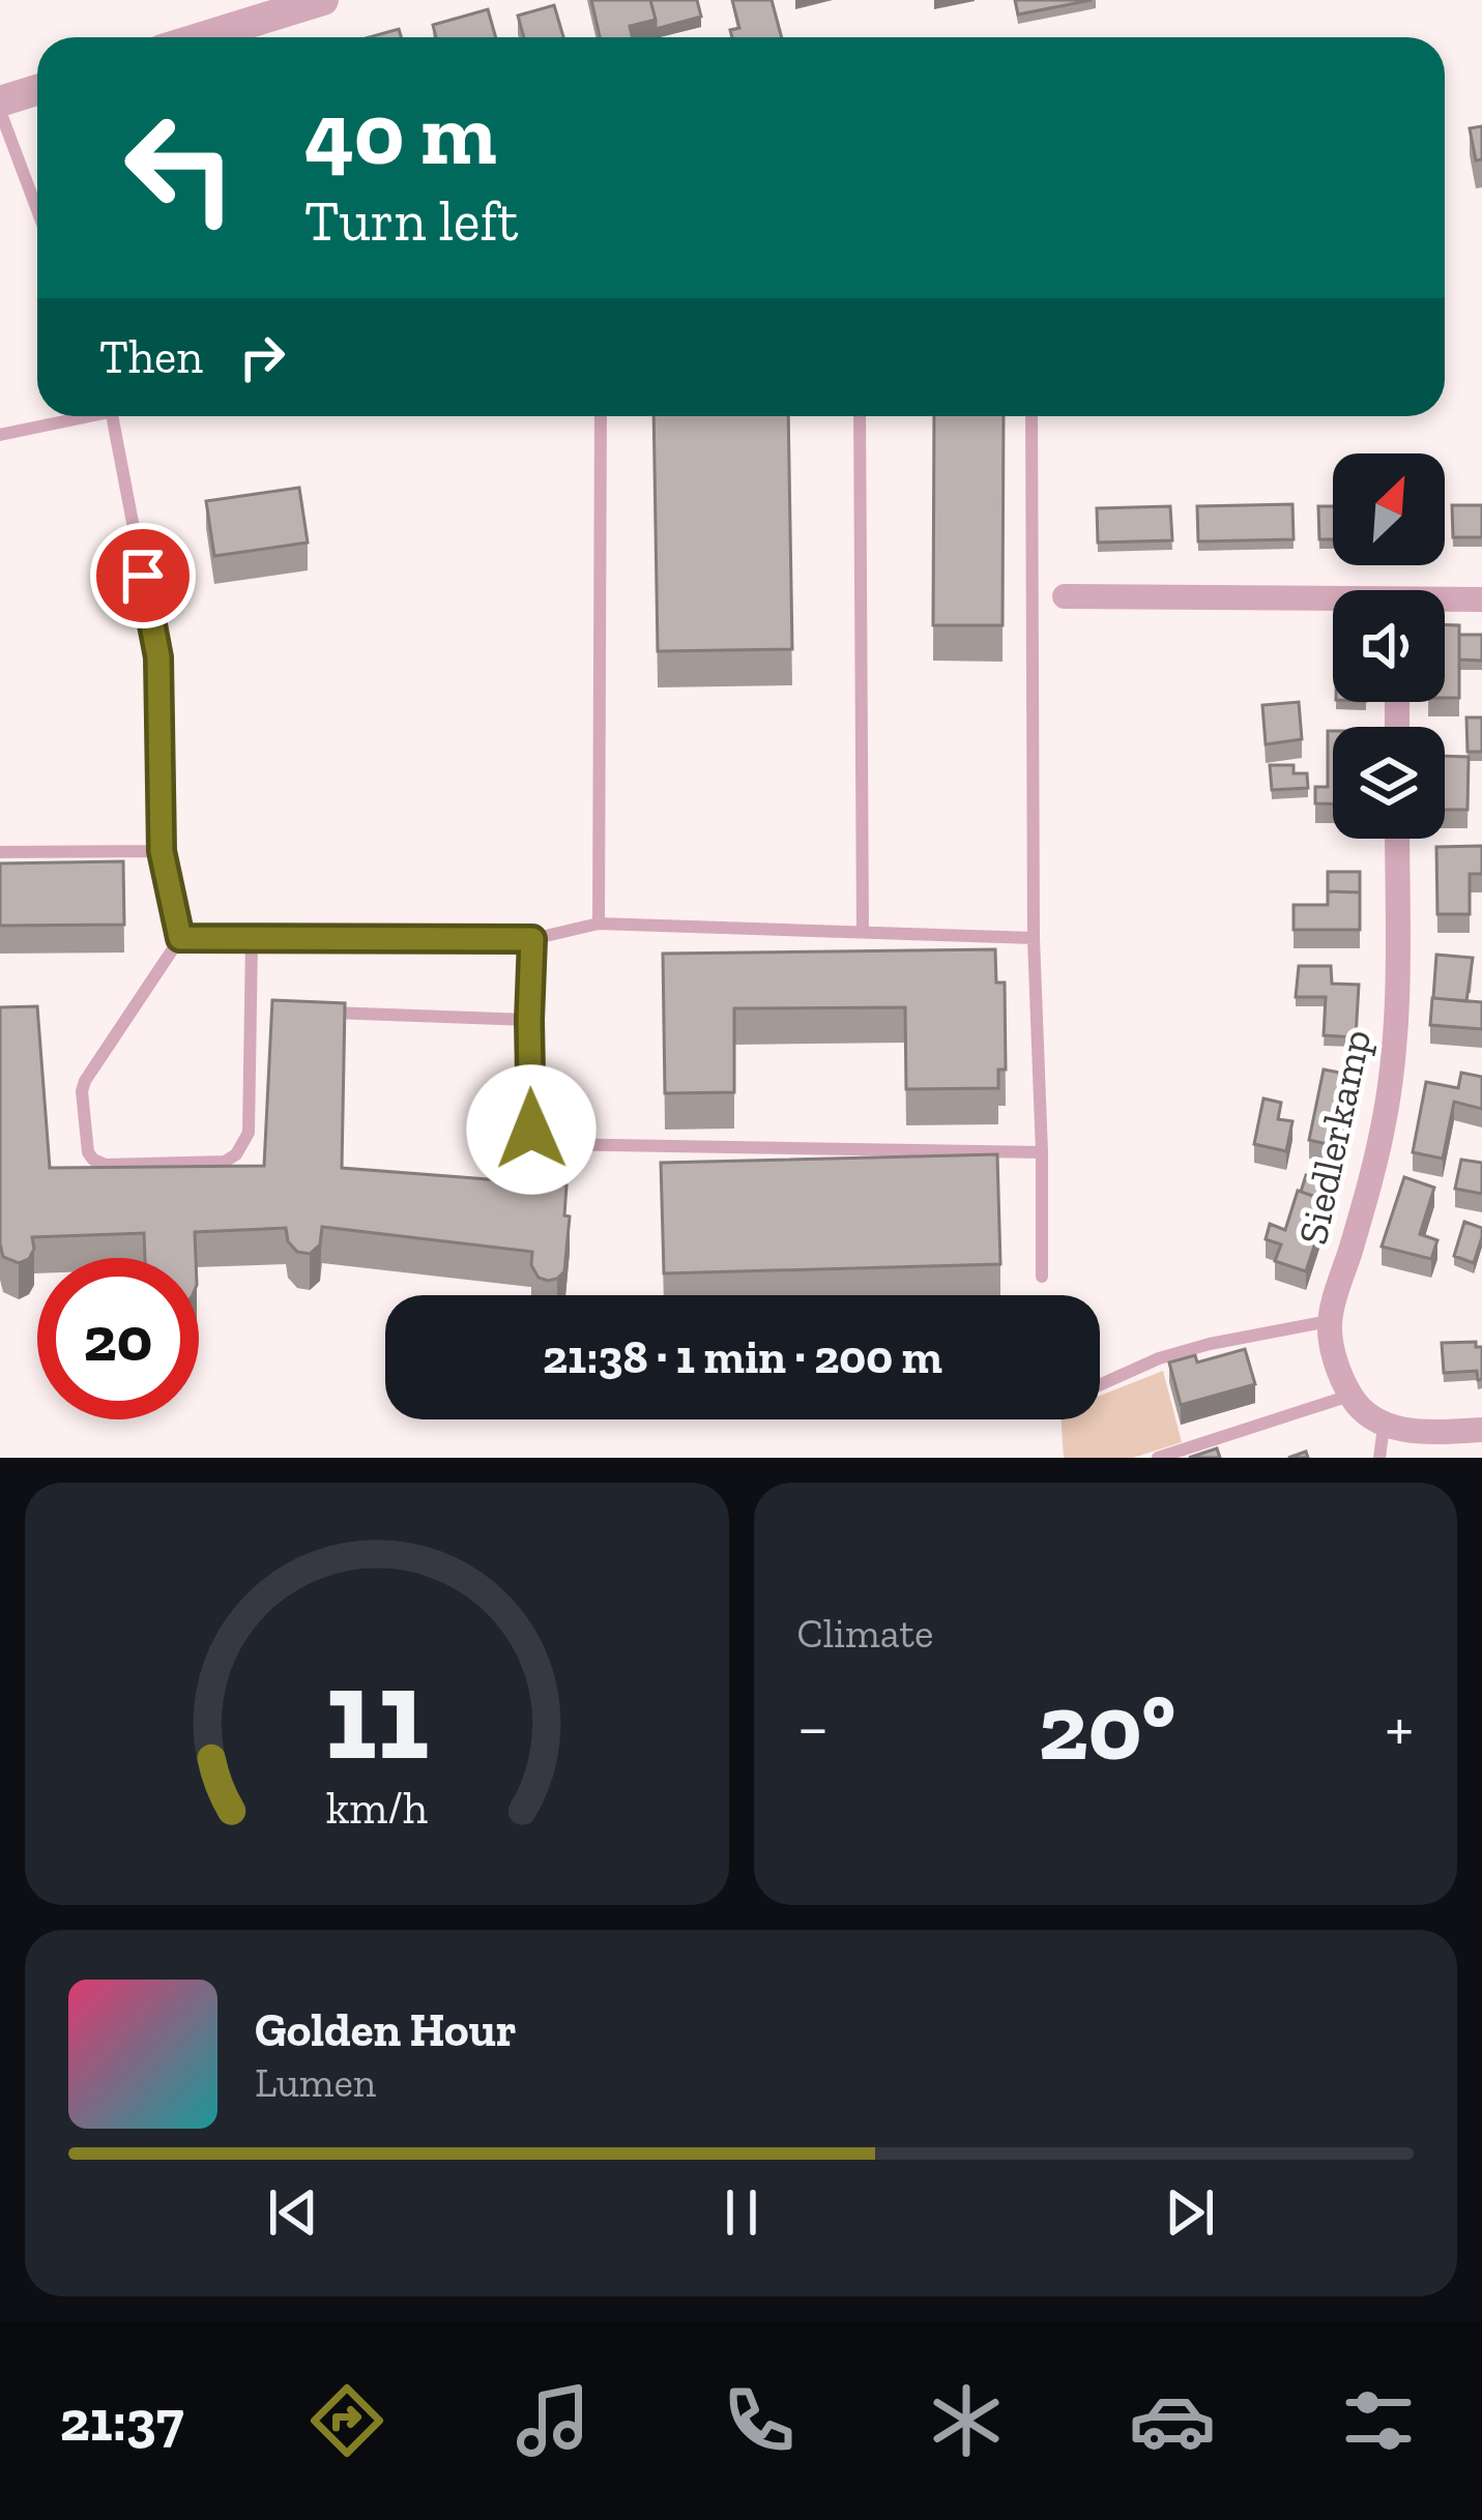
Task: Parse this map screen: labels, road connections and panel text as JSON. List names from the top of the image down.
{
  "streets": {
    "street": ["Siedlerkamp"]
  },
  "north": "top right",
  "page": {
    "turn": ["40 m", "Turn left"],
    "then": "Then",
    "limit": "20",
    "trip": "21:38 · 1 min · 200 m",
    "tile": "Climate",
    "heat": ["−", "20°", "+"],
    "song": ["Golden Hour", "Lumen"],
    "tabs": "21:37",
    "gauge": ["11", "km/h"]
  }
}
